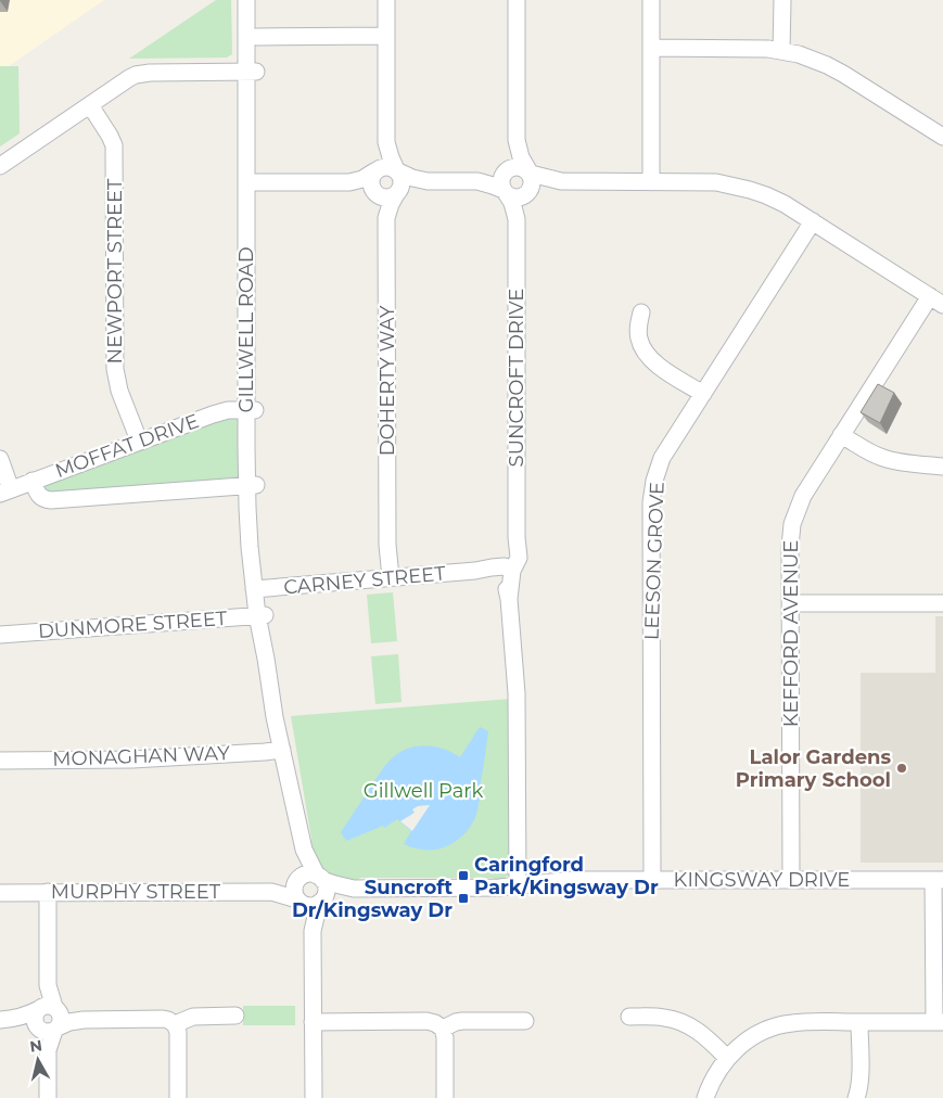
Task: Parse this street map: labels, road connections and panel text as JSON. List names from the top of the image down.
{
  "streets": {
    "street": [
      "NEWPORT STREET",
      "GILLWELL ROAD",
      "SUNCROFT DRIVE",
      "DOHERTY WAY",
      "MOFFAT DRIVE",
      "LEESON GROVE",
      "CARNEY STREET",
      "DUNMORE STREET",
      "KEFFORD AVENUE",
      "MONAGHAN WAY",
      "KINGSWAY DRIVE",
      "MURPHY STREET"
    ]
  },
  "crossings": [
    ["NEWPORT STREET", "MOFFAT DRIVE"],
    ["GILLWELL ROAD", "MOFFAT DRIVE"],
    ["GILLWELL ROAD", "CARNEY STREET"],
    ["GILLWELL ROAD", "DUNMORE STREET"],
    ["GILLWELL ROAD", "MONAGHAN WAY"],
    ["GILLWELL ROAD", "KINGSWAY DRIVE"],
    ["GILLWELL ROAD", "MURPHY STREET"],
    ["SUNCROFT DRIVE", "CARNEY STREET"],
    ["DOHERTY WAY", "CARNEY STREET"],
    ["LEESON GROVE", "KINGSWAY DRIVE"],
    ["KEFFORD AVENUE", "KINGSWAY DRIVE"],
    ["KINGSWAY DRIVE", "MURPHY STREET"]
  ],
  "parks": ["Gillwell Park"],
  "places": {
    "other": ["Lalor Gardens Primary School"],
    "transit": ["Caringford Park/Kingsway Dr", "Suncroft Dr/Kingsway Dr"]
  },
  "north": "top"
}
